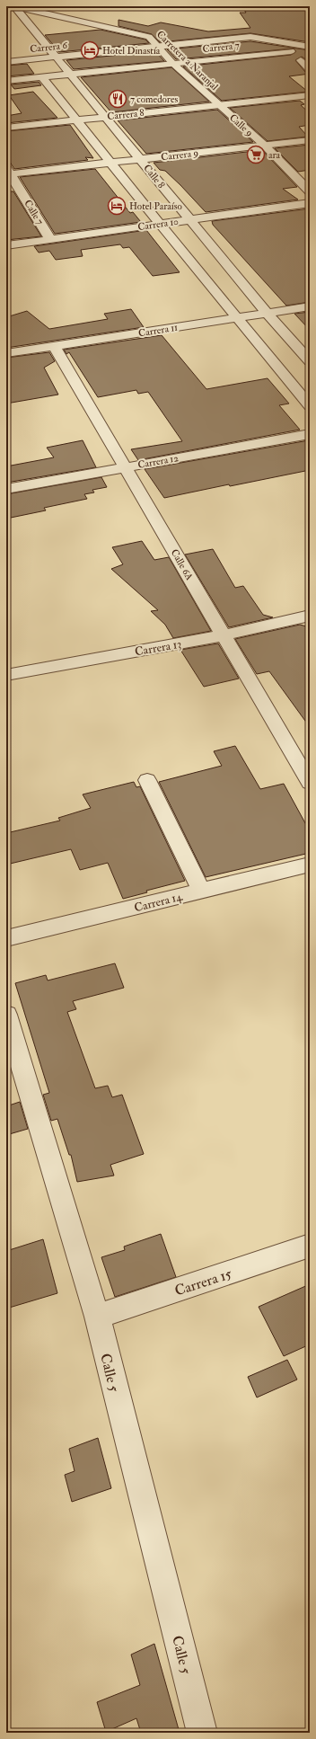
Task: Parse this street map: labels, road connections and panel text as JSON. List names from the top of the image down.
{
  "streets": {
    "street": [
      "Carrera 6",
      "Carrera 7",
      "Carretera a Naranjal",
      "Carrera 8",
      "Calle 9",
      "Carrera 9",
      "Calle 8",
      "Calle 7",
      "Carrera 10",
      "Carrera 11",
      "Carrera 12",
      "Calle 6A",
      "Carrera 13",
      "Carrera 14",
      "Carrera 15",
      "Calle 5"
    ]
  },
  "crossings": [
    ["Carrera 6", "Carrera 7"],
    ["Carrera 6", "Carretera a Naranjal"],
    ["Carrera 6", "Calle 8"],
    ["Carrera 7", "Carretera a Naranjal"],
    ["Carrera 7", "Calle 8"],
    ["Carretera a Naranjal", "Carrera 8"],
    ["Carretera a Naranjal", "Calle 9"],
    ["Carretera a Naranjal", "Calle 8"],
    ["Carrera 8", "Calle 9"],
    ["Carrera 8", "Calle 8"],
    ["Calle 9", "Carrera 9"],
    ["Carrera 9", "Calle 8"],
    ["Carrera 9", "Calle 7"],
    ["Calle 8", "Carrera 10"],
    ["Calle 8", "Carrera 11"],
    ["Calle 7", "Carrera 10"],
    ["Carrera 11", "Calle 6A"],
    ["Carrera 12", "Calle 6A"],
    ["Calle 6A", "Carrera 13"],
    ["Carrera 15", "Calle 5"]
  ],
  "places": {
    "hotel": ["Hotel Dinastía", "Hotel Paraíso"],
    "restaurant": ["7 comedores"],
    "supermarket": ["ara"]
  }
}
